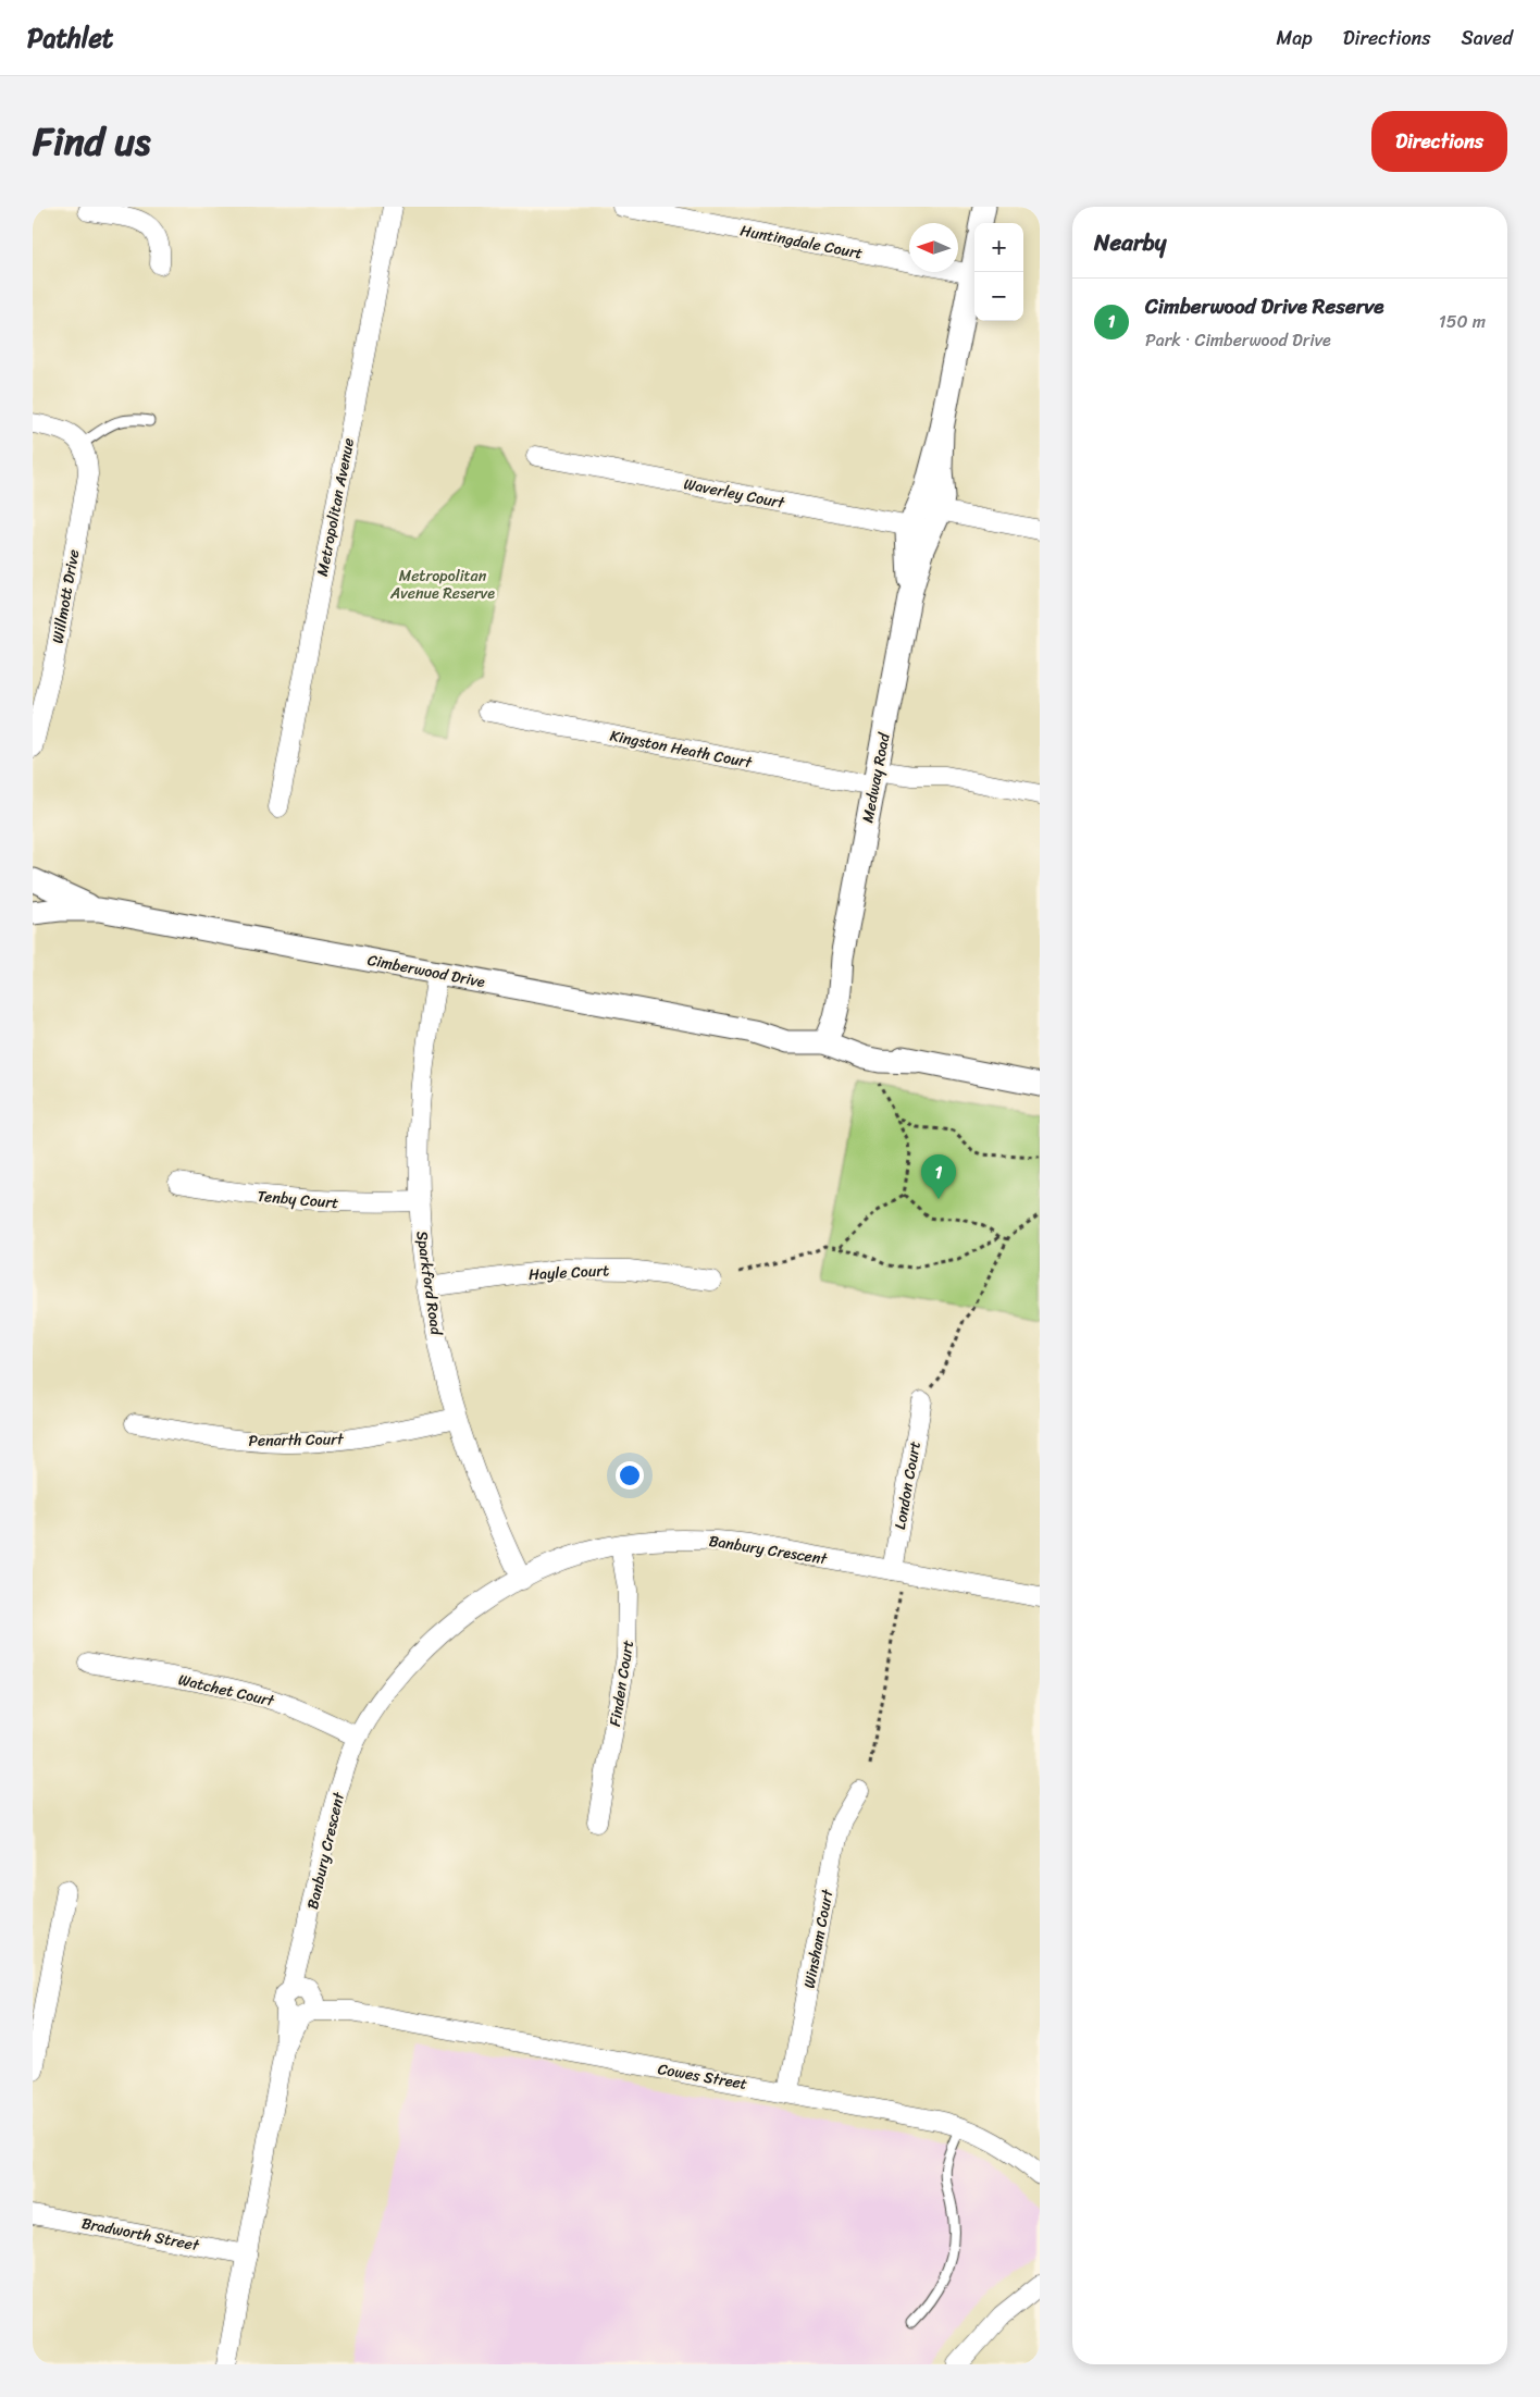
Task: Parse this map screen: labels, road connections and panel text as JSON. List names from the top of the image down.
{
  "streets": {
    "street": [
      "Huntingdale Court",
      "Waverley Court",
      "Metropolitan Avenue",
      "Willmott Drive",
      "Kingston Heath Court",
      "Medway Road",
      "Cimberwood Drive",
      "Tenby Court",
      "Hayle Court",
      "Sparkford Road",
      "Penarth Court",
      "London Court",
      "Banbury Crescent",
      "Finden Court",
      "Watchet Court",
      "Winsham Court",
      "Cowes Street",
      "Bradworth Street"
    ]
  },
  "crossings": [
    ["Huntingdale Court", "Medway Road"],
    ["Waverley Court", "Medway Road"],
    ["Kingston Heath Court", "Medway Road"],
    ["Medway Road", "Cimberwood Drive"],
    ["Cimberwood Drive", "Sparkford Road"],
    ["Tenby Court", "Sparkford Road"],
    ["Hayle Court", "Sparkford Road"],
    ["Sparkford Road", "Penarth Court"],
    ["Sparkford Road", "Banbury Crescent"],
    ["London Court", "Banbury Crescent"],
    ["Banbury Crescent", "Finden Court"],
    ["Banbury Crescent", "Watchet Court"],
    ["Banbury Crescent", "Cowes Street"],
    ["Banbury Crescent", "Bradworth Street"],
    ["Winsham Court", "Cowes Street"]
  ],
  "parks": ["Metropolitan Avenue Reserve"],
  "north": "left",
  "page": {
    "header": "Pathlet",
    "nav": ["Map", "Directions", "Saved"],
    "title": "Find us",
    "buttons": "Directions",
    "heading": "Nearby",
    "map_buttons": ["+", "−"],
    "list": [
      {
        "mark": "1",
        "name": "Cimberwood Drive Reserve",
        "note": "Park · Cimberwood Drive",
        "value": "150 m"
      }
    ],
    "pins": "1"
  }
}
